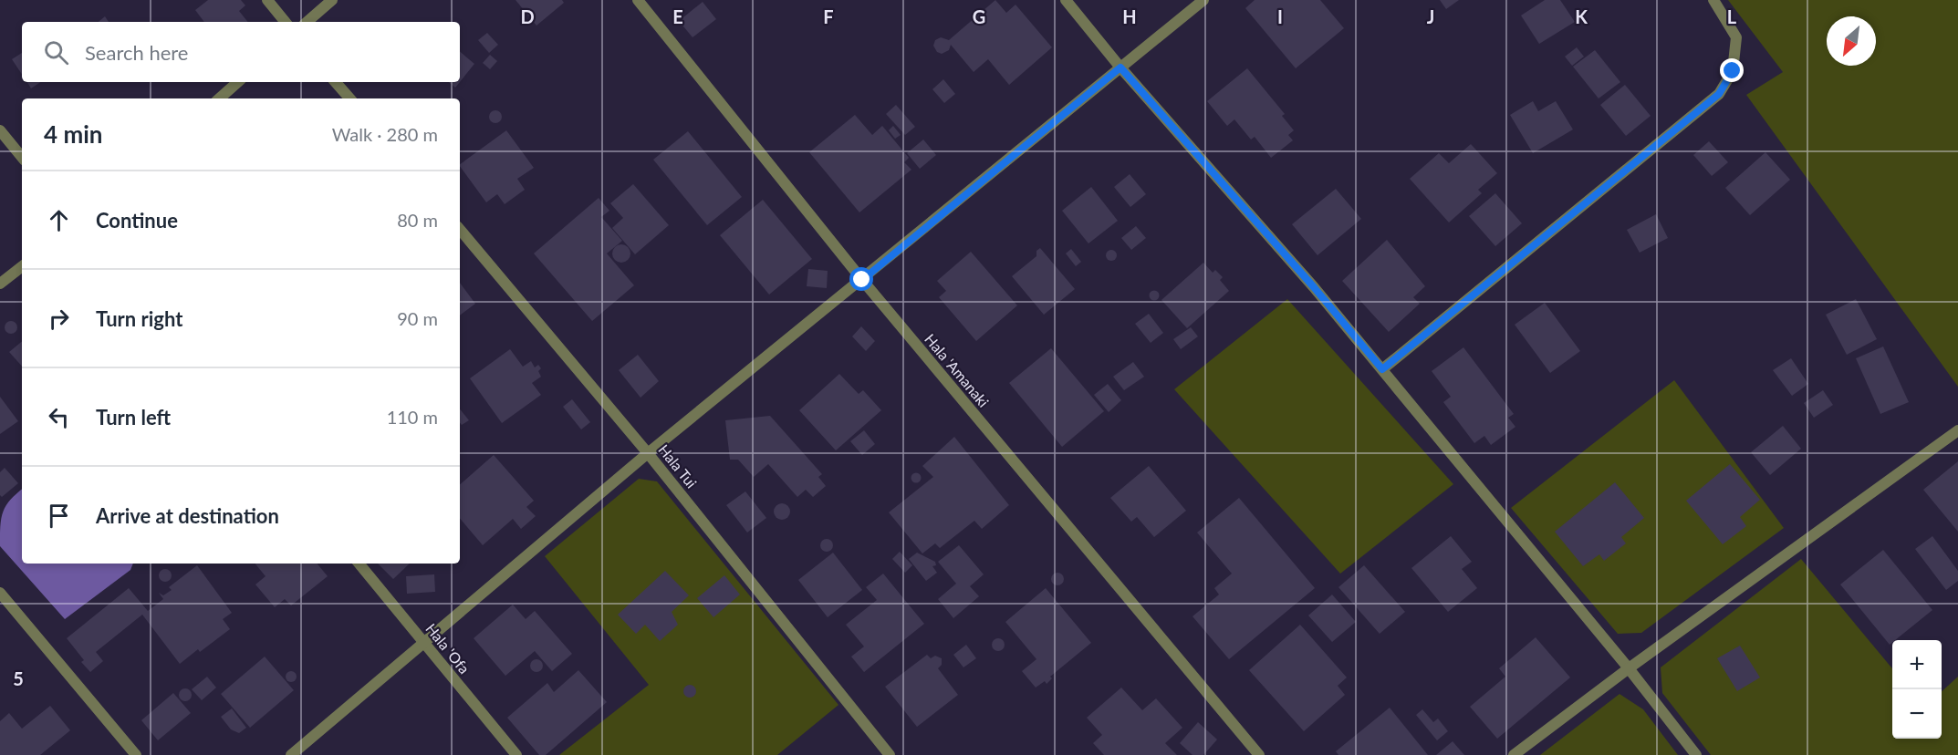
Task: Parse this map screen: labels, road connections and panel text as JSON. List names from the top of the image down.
{
  "streets": {
    "street": ["Hala 'Amanaki", "Hala Tui", "Hala 'Ofa"]
  },
  "north": "bottom left",
  "page": {
    "search": "Search here",
    "heading": ["4 min", "Walk · 280 m"],
    "list": [
      ["Continue", "80 m"],
      ["Turn right", "90 m"],
      ["Turn left", "110 m"],
      "Arrive at destination"
    ],
    "map_buttons": ["+", "−"]
  },
  "grid": {
    "columns": [
      "D",
      "E",
      "F",
      "G",
      "H",
      "I",
      "J",
      "K",
      "L"
    ],
    "rows": ["5"]
  }
}
